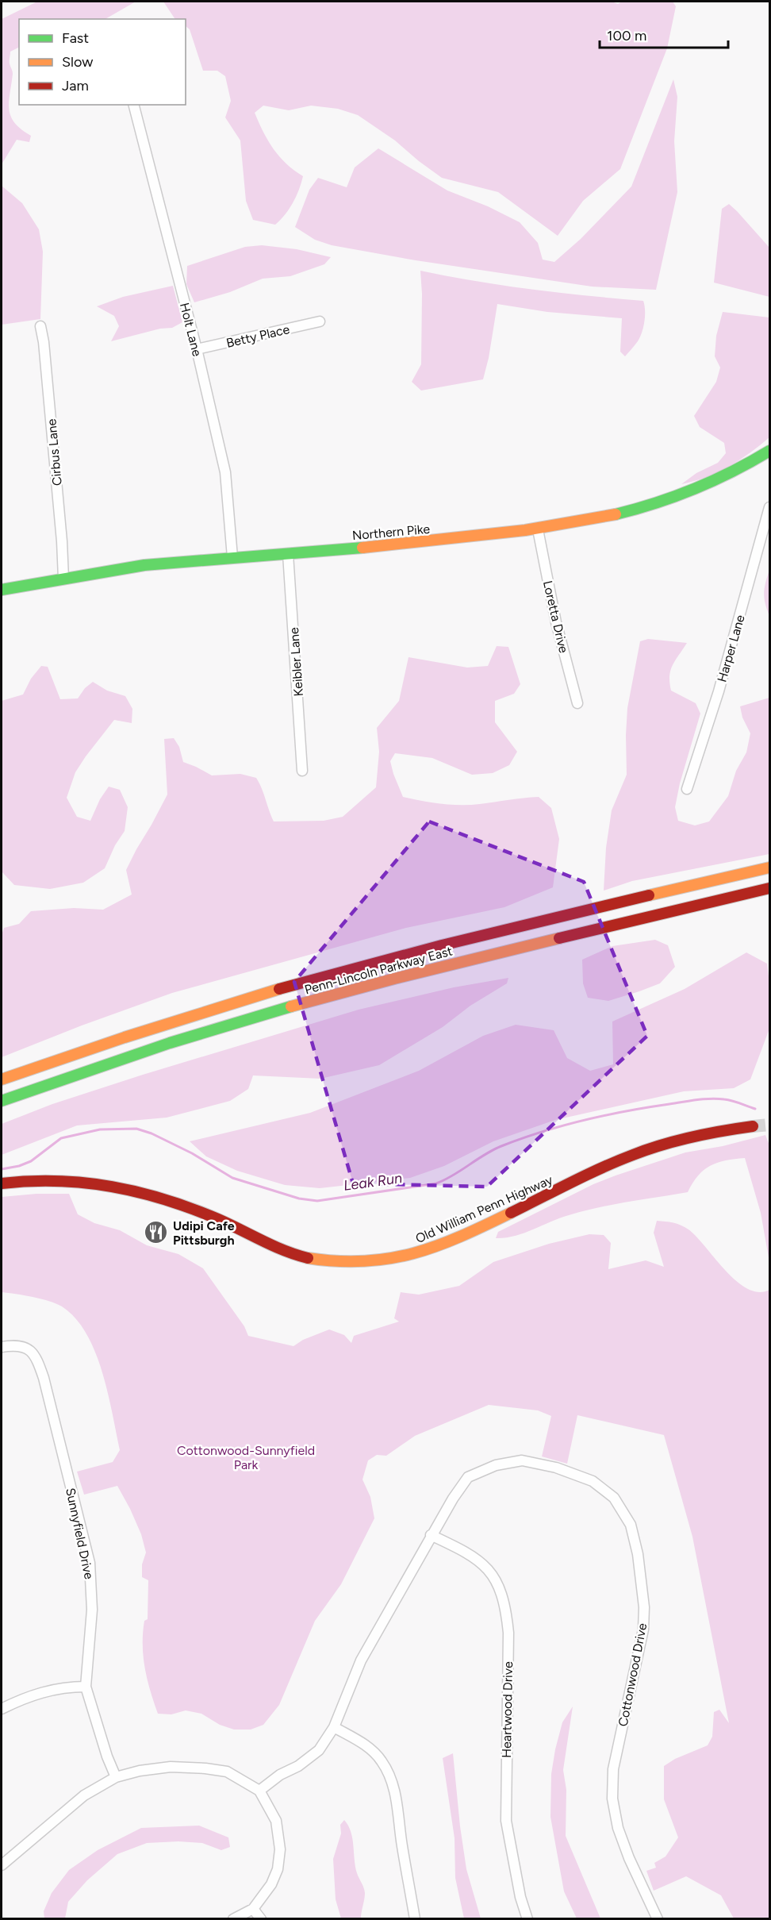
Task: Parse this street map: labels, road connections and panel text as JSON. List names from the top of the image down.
{
  "streets": {
    "main road": ["Northern Pike", "Penn-Lincoln Parkway East", "Old William Penn Highway"],
    "street": [
      "Holt Lane",
      "Betty Place",
      "Cirbus Lane",
      "Loretta Drive",
      "Harper Lane",
      "Keibler Lane",
      "Sunnyfield Drive",
      "Cottonwood Drive",
      "Heartwood Drive"
    ]
  },
  "crossings": [
    ["Holt Lane", "Betty Place"],
    ["Holt Lane", "Northern Pike"],
    ["Cirbus Lane", "Northern Pike"],
    ["Northern Pike", "Loretta Drive"],
    ["Northern Pike", "Keibler Lane"],
    ["Cottonwood Drive", "Heartwood Drive"]
  ],
  "water": ["Leak Run"],
  "parks": ["Cottonwood-Sunnyfield Park"],
  "places": {
    "restaurant": ["Udipi Cafe Pittsburgh"]
  },
  "legend": ["Fast", "Slow", "Jam"],
  "scale_bar": "100 m"
}
